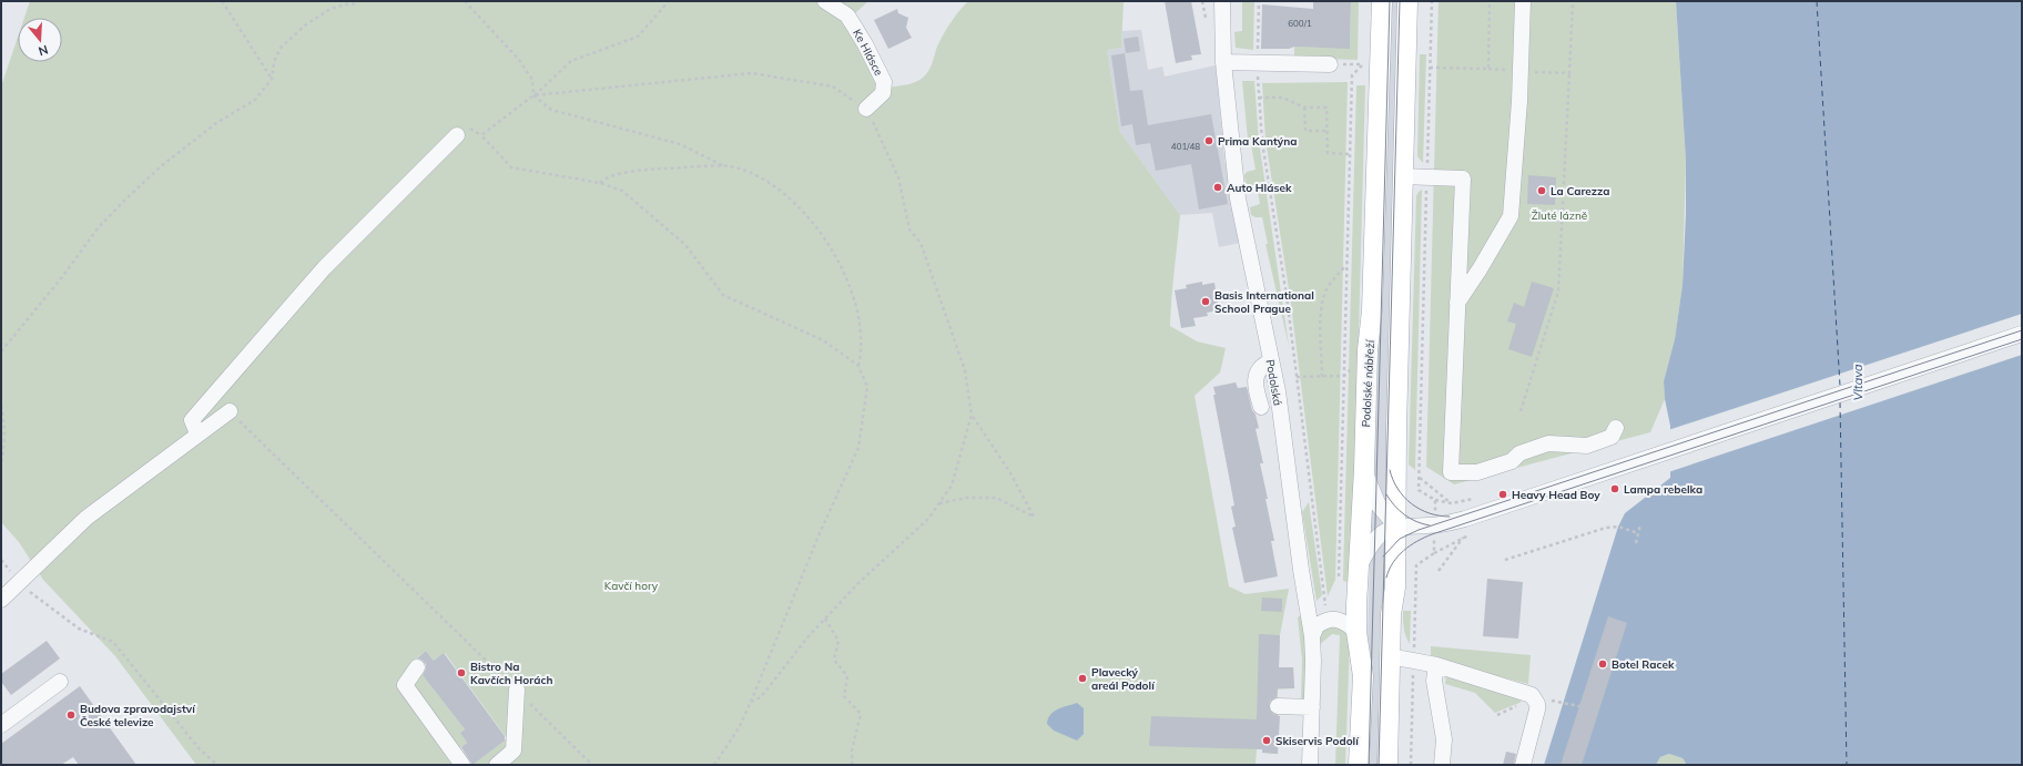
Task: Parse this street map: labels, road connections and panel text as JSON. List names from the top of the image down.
{
  "streets": {
    "main road": ["Podolské nábřeží"],
    "street": ["Ke Hlásce", "Podolská"]
  },
  "water": ["Vltava"],
  "parks": ["Žluté lázně", "Kavčí hory"],
  "places": [
    "Prima Kantýna",
    "Auto Hlásek",
    "La Carezza",
    "Basis International School Prague",
    "Lampa rebelka",
    "Heavy Head Boy",
    "Botel Racek",
    "Bistro Na Kavčích Horách",
    "Plavecký areál Podolí",
    "Budova zpravodajství České televize",
    "Skiservis Podolí"
  ],
  "house_numbers": ["600/1", "401/48"],
  "north": "bottom"
}
